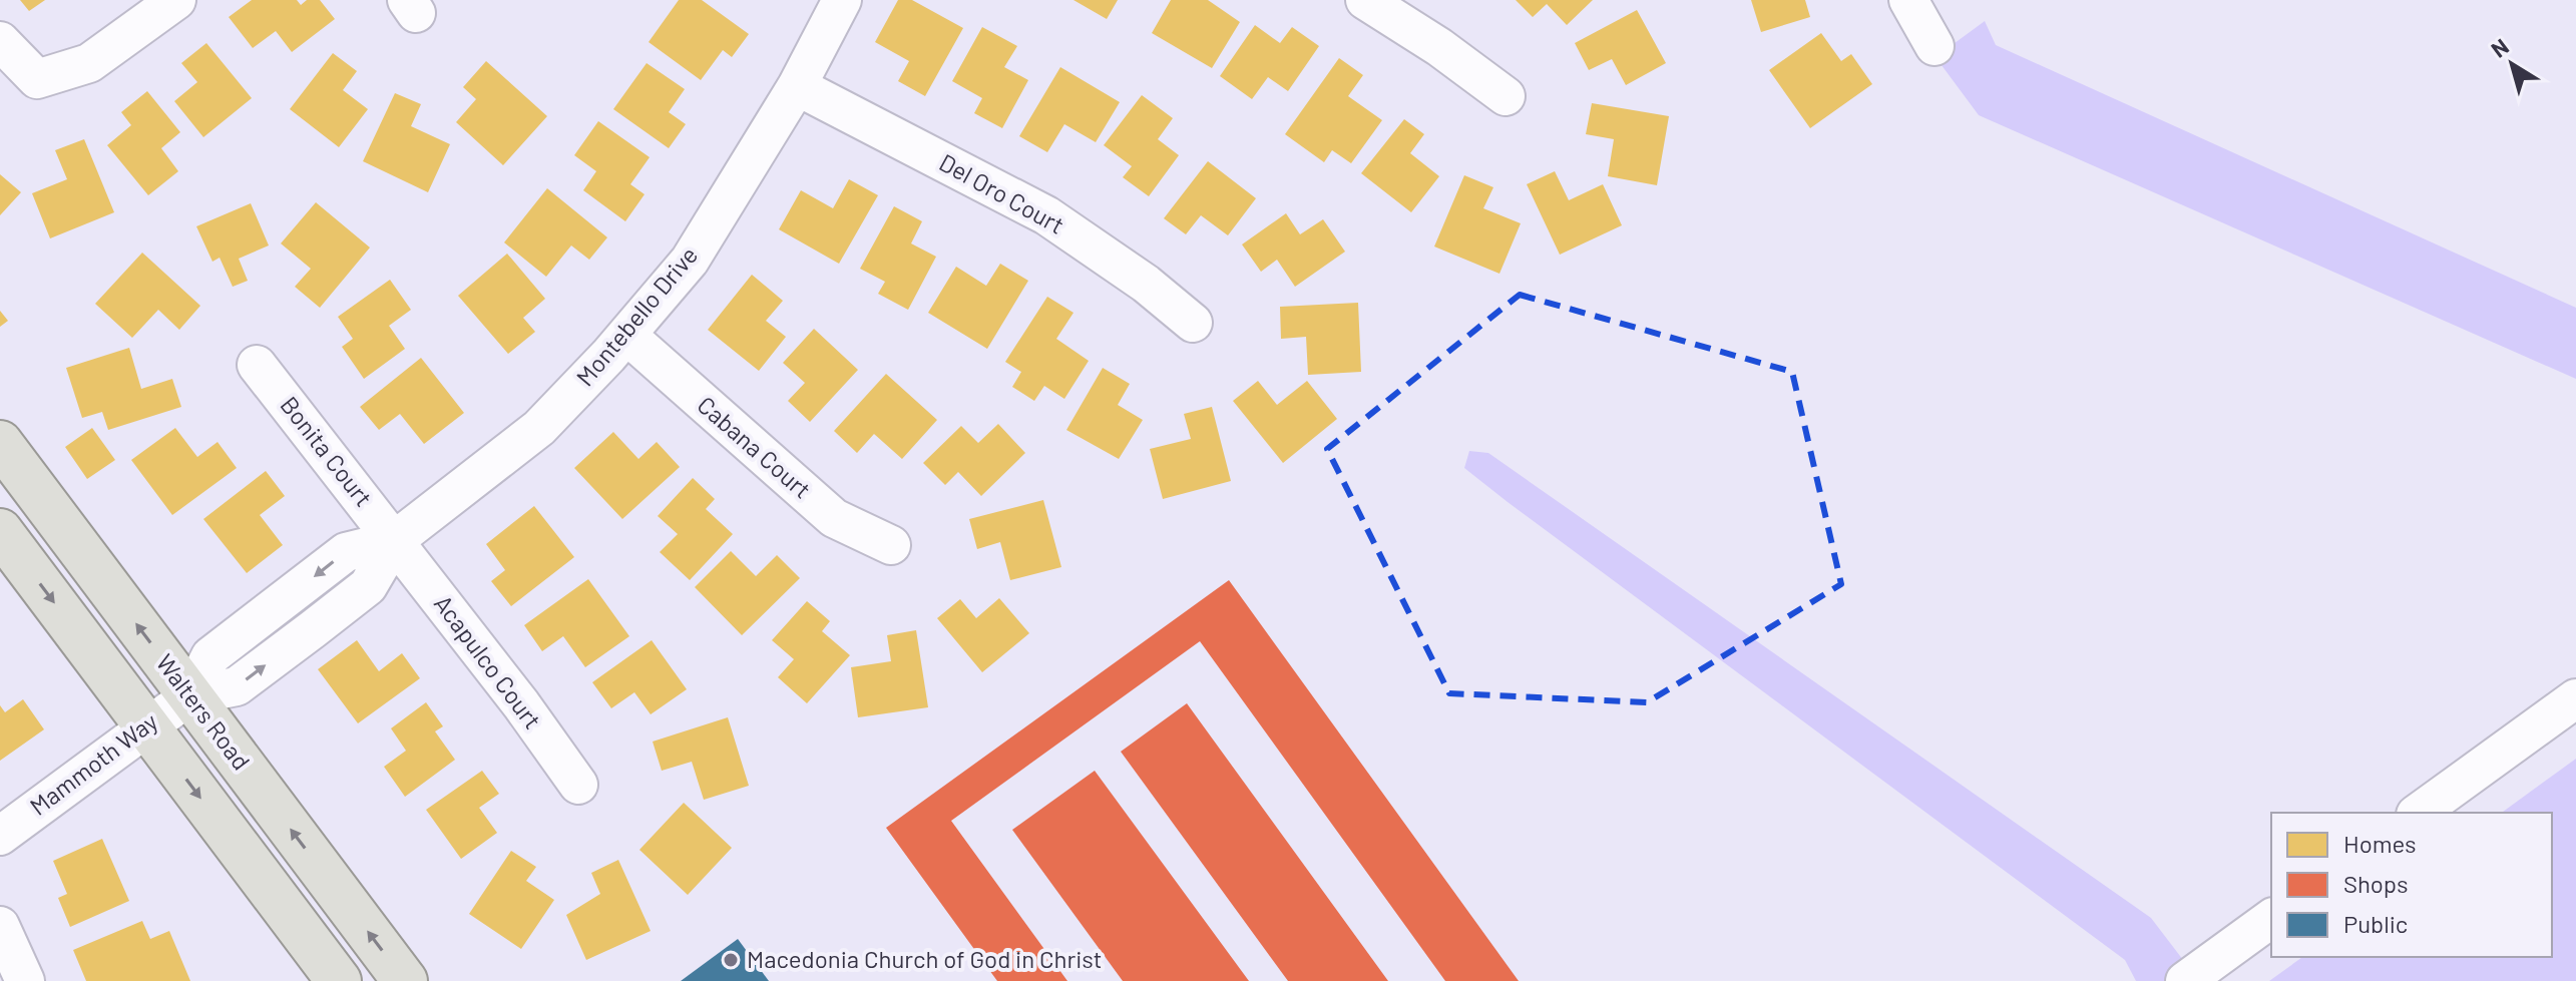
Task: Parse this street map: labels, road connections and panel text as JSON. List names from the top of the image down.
{
  "streets": {
    "main road": ["Walters Road"],
    "street": [
      "Del Oro Court",
      "Montebello Drive",
      "Cabana Court",
      "Bonita Court",
      "Acapulco Court",
      "Mammoth Way"
    ]
  },
  "crossings": [
    ["Del Oro Court", "Montebello Drive"],
    ["Montebello Drive", "Cabana Court"],
    ["Montebello Drive", "Bonita Court"],
    ["Montebello Drive", "Acapulco Court"],
    ["Montebello Drive", "Walters Road"],
    ["Montebello Drive", "Mammoth Way"],
    ["Bonita Court", "Acapulco Court"],
    ["Walters Road", "Mammoth Way"]
  ],
  "places": ["Macedonia Church of God in Christ"],
  "legend": ["Homes", "Shops", "Public"],
  "north": "top left"
}
